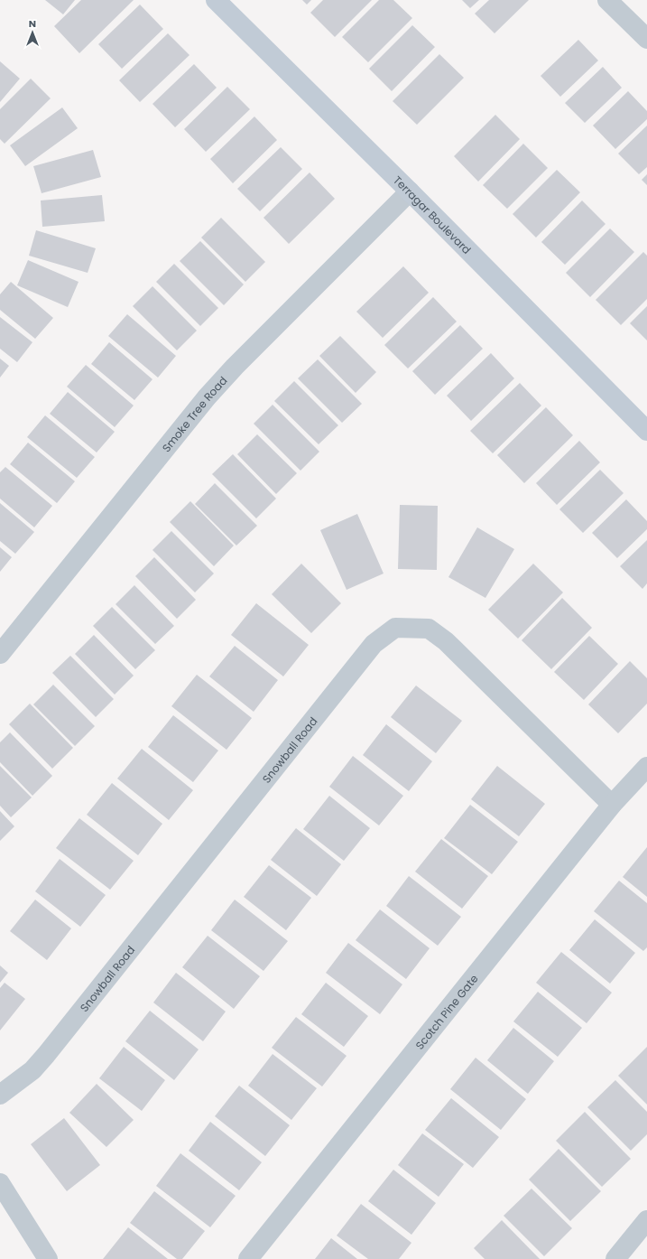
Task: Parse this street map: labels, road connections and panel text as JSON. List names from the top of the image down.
{
  "streets": {
    "street": [
      "Terragar Boulevard",
      "Smoke Tree Road",
      "Snowball Road",
      "Scotch Pine Gate"
    ]
  },
  "crossings": [
    ["Terragar Boulevard", "Smoke Tree Road"],
    ["Snowball Road", "Scotch Pine Gate"]
  ],
  "north": "top"
}
